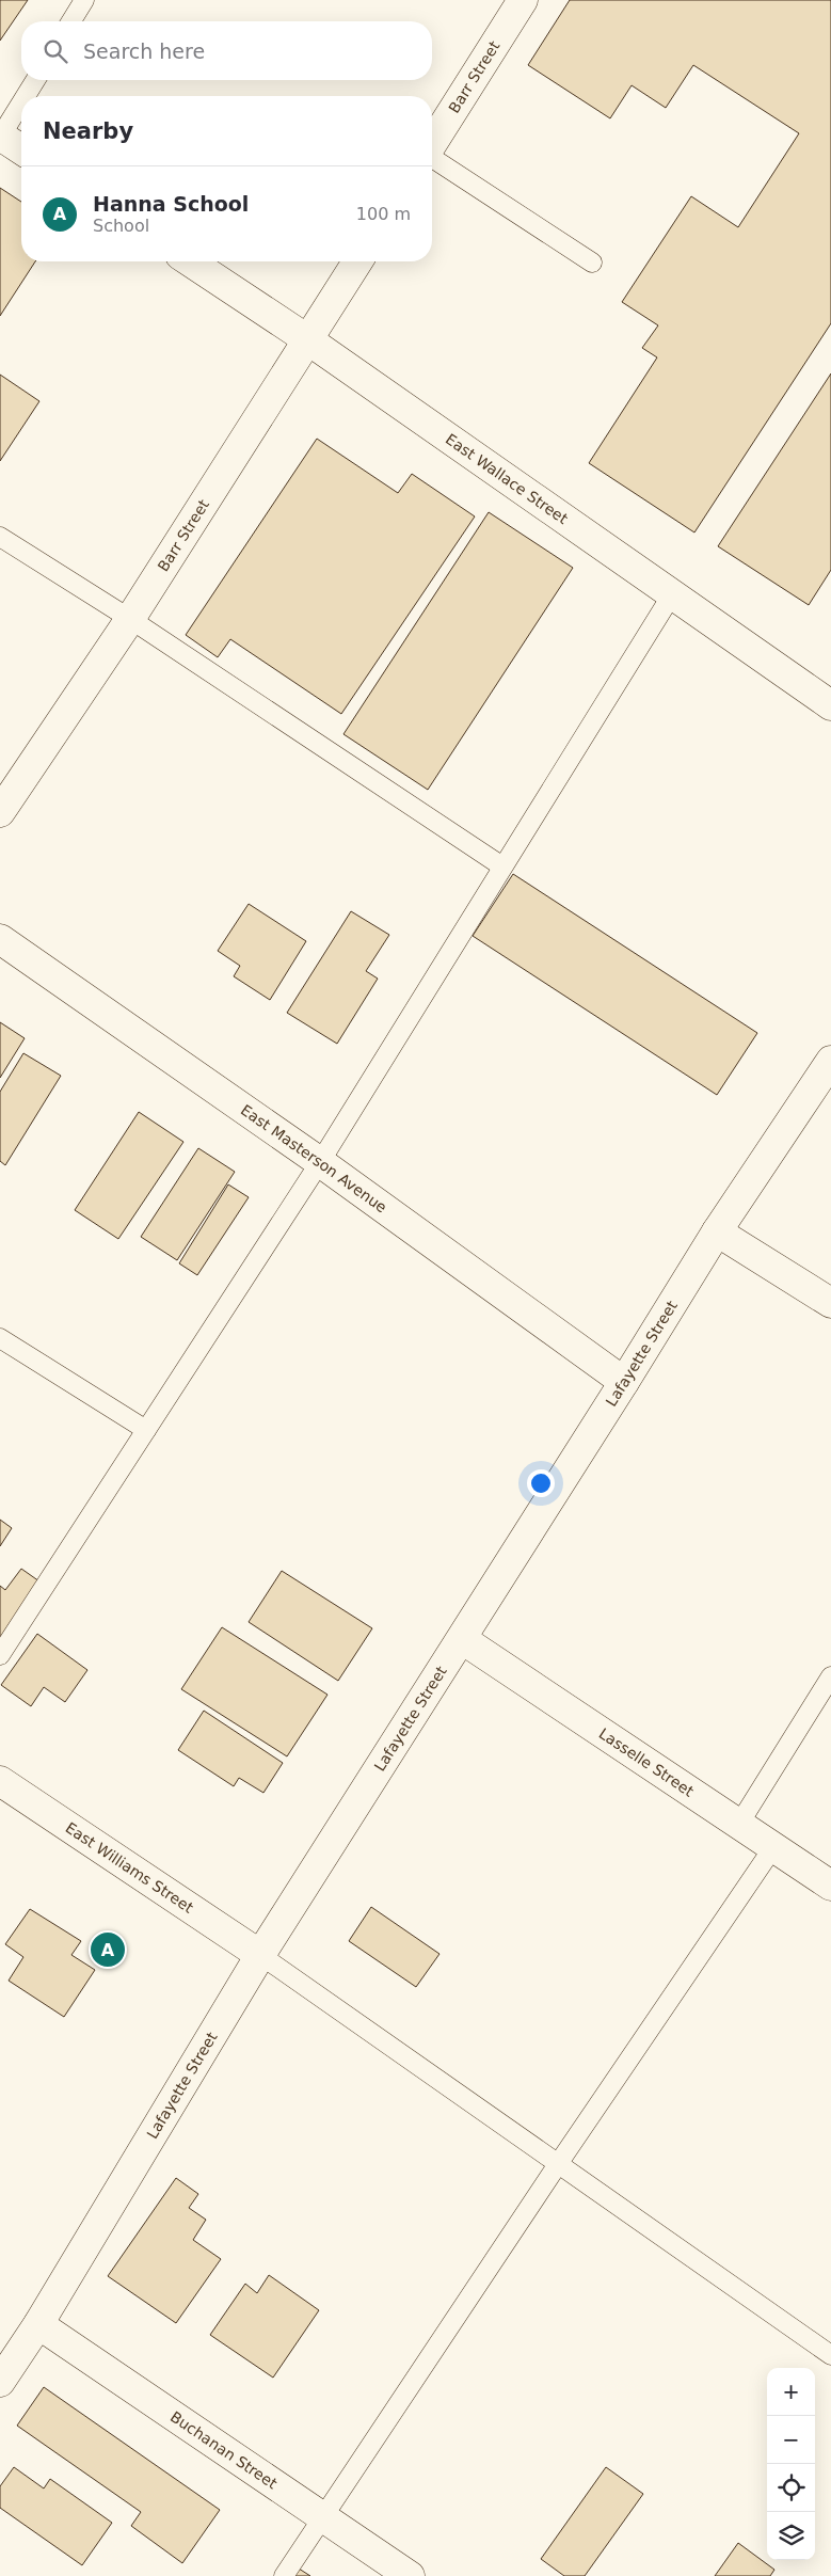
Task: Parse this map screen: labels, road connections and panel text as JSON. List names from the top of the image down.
{
  "streets": {
    "main road": [
      "Barr Street",
      "East Wallace Street",
      "East Masterson Avenue",
      "Lafayette Street",
      "Lasselle Street",
      "East Williams Street",
      "Buchanan Street"
    ]
  },
  "crossings": [
    ["Barr Street", "East Wallace Street"],
    ["East Masterson Avenue", "Lafayette Street"],
    ["Lafayette Street", "Lasselle Street"],
    ["Lafayette Street", "East Williams Street"],
    ["Lafayette Street", "Buchanan Street"]
  ],
  "page": {
    "search": "Search here",
    "heading": "Nearby",
    "list": [
      {
        "mark": "A",
        "name": "Hanna School",
        "note": "School",
        "value": "100 m"
      }
    ],
    "pins": "A",
    "map_buttons": ["+", "−"]
  }
}
